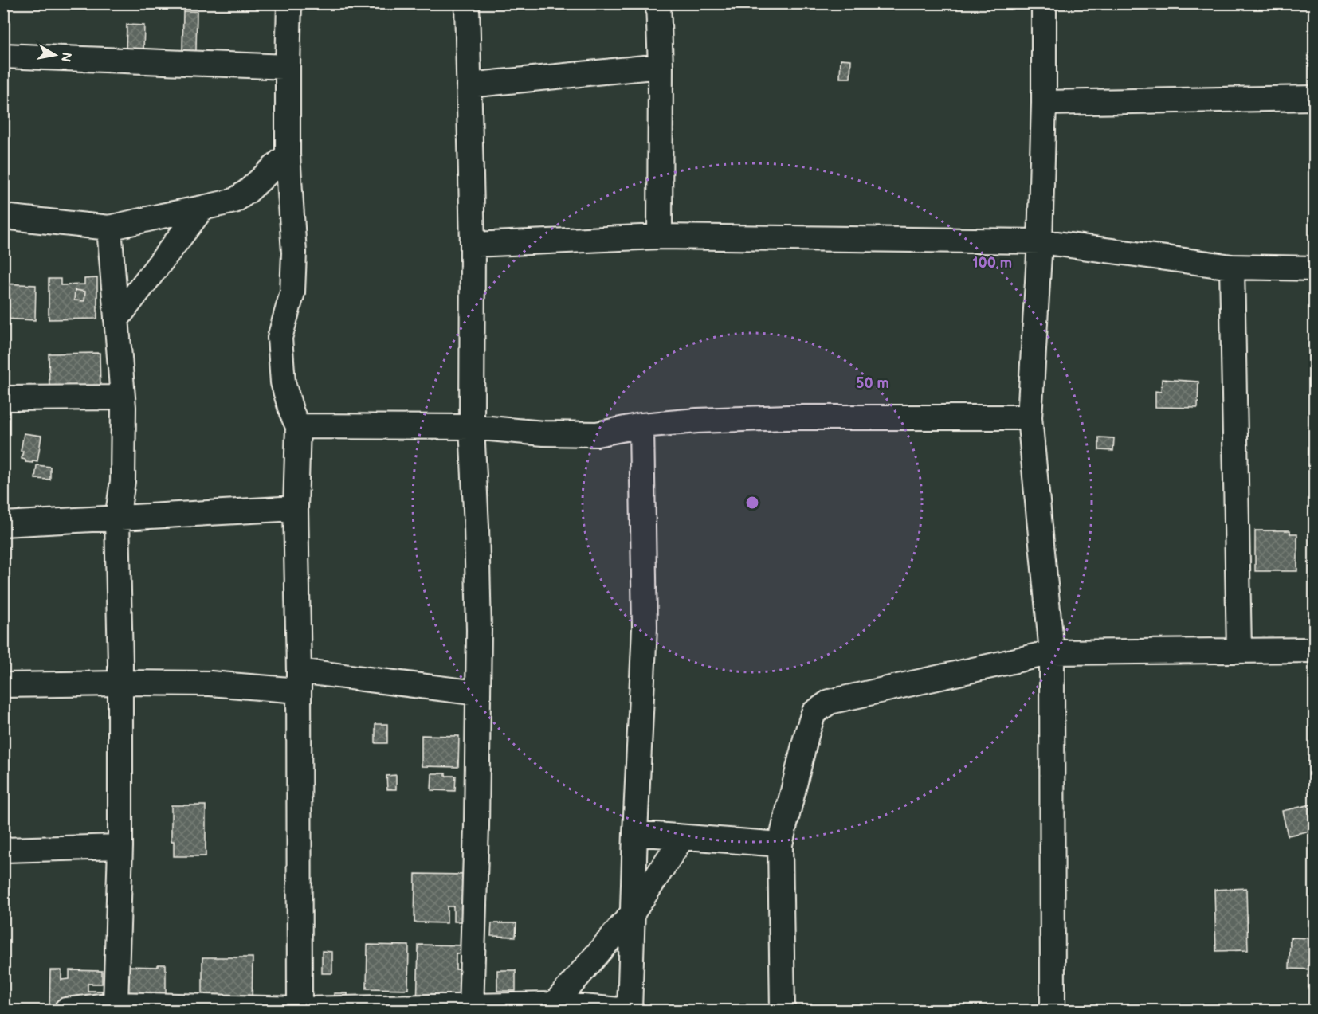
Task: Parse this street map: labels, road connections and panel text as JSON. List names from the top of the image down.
{
  "north": "right",
  "rings": ["100 m", "50 m"]
}
